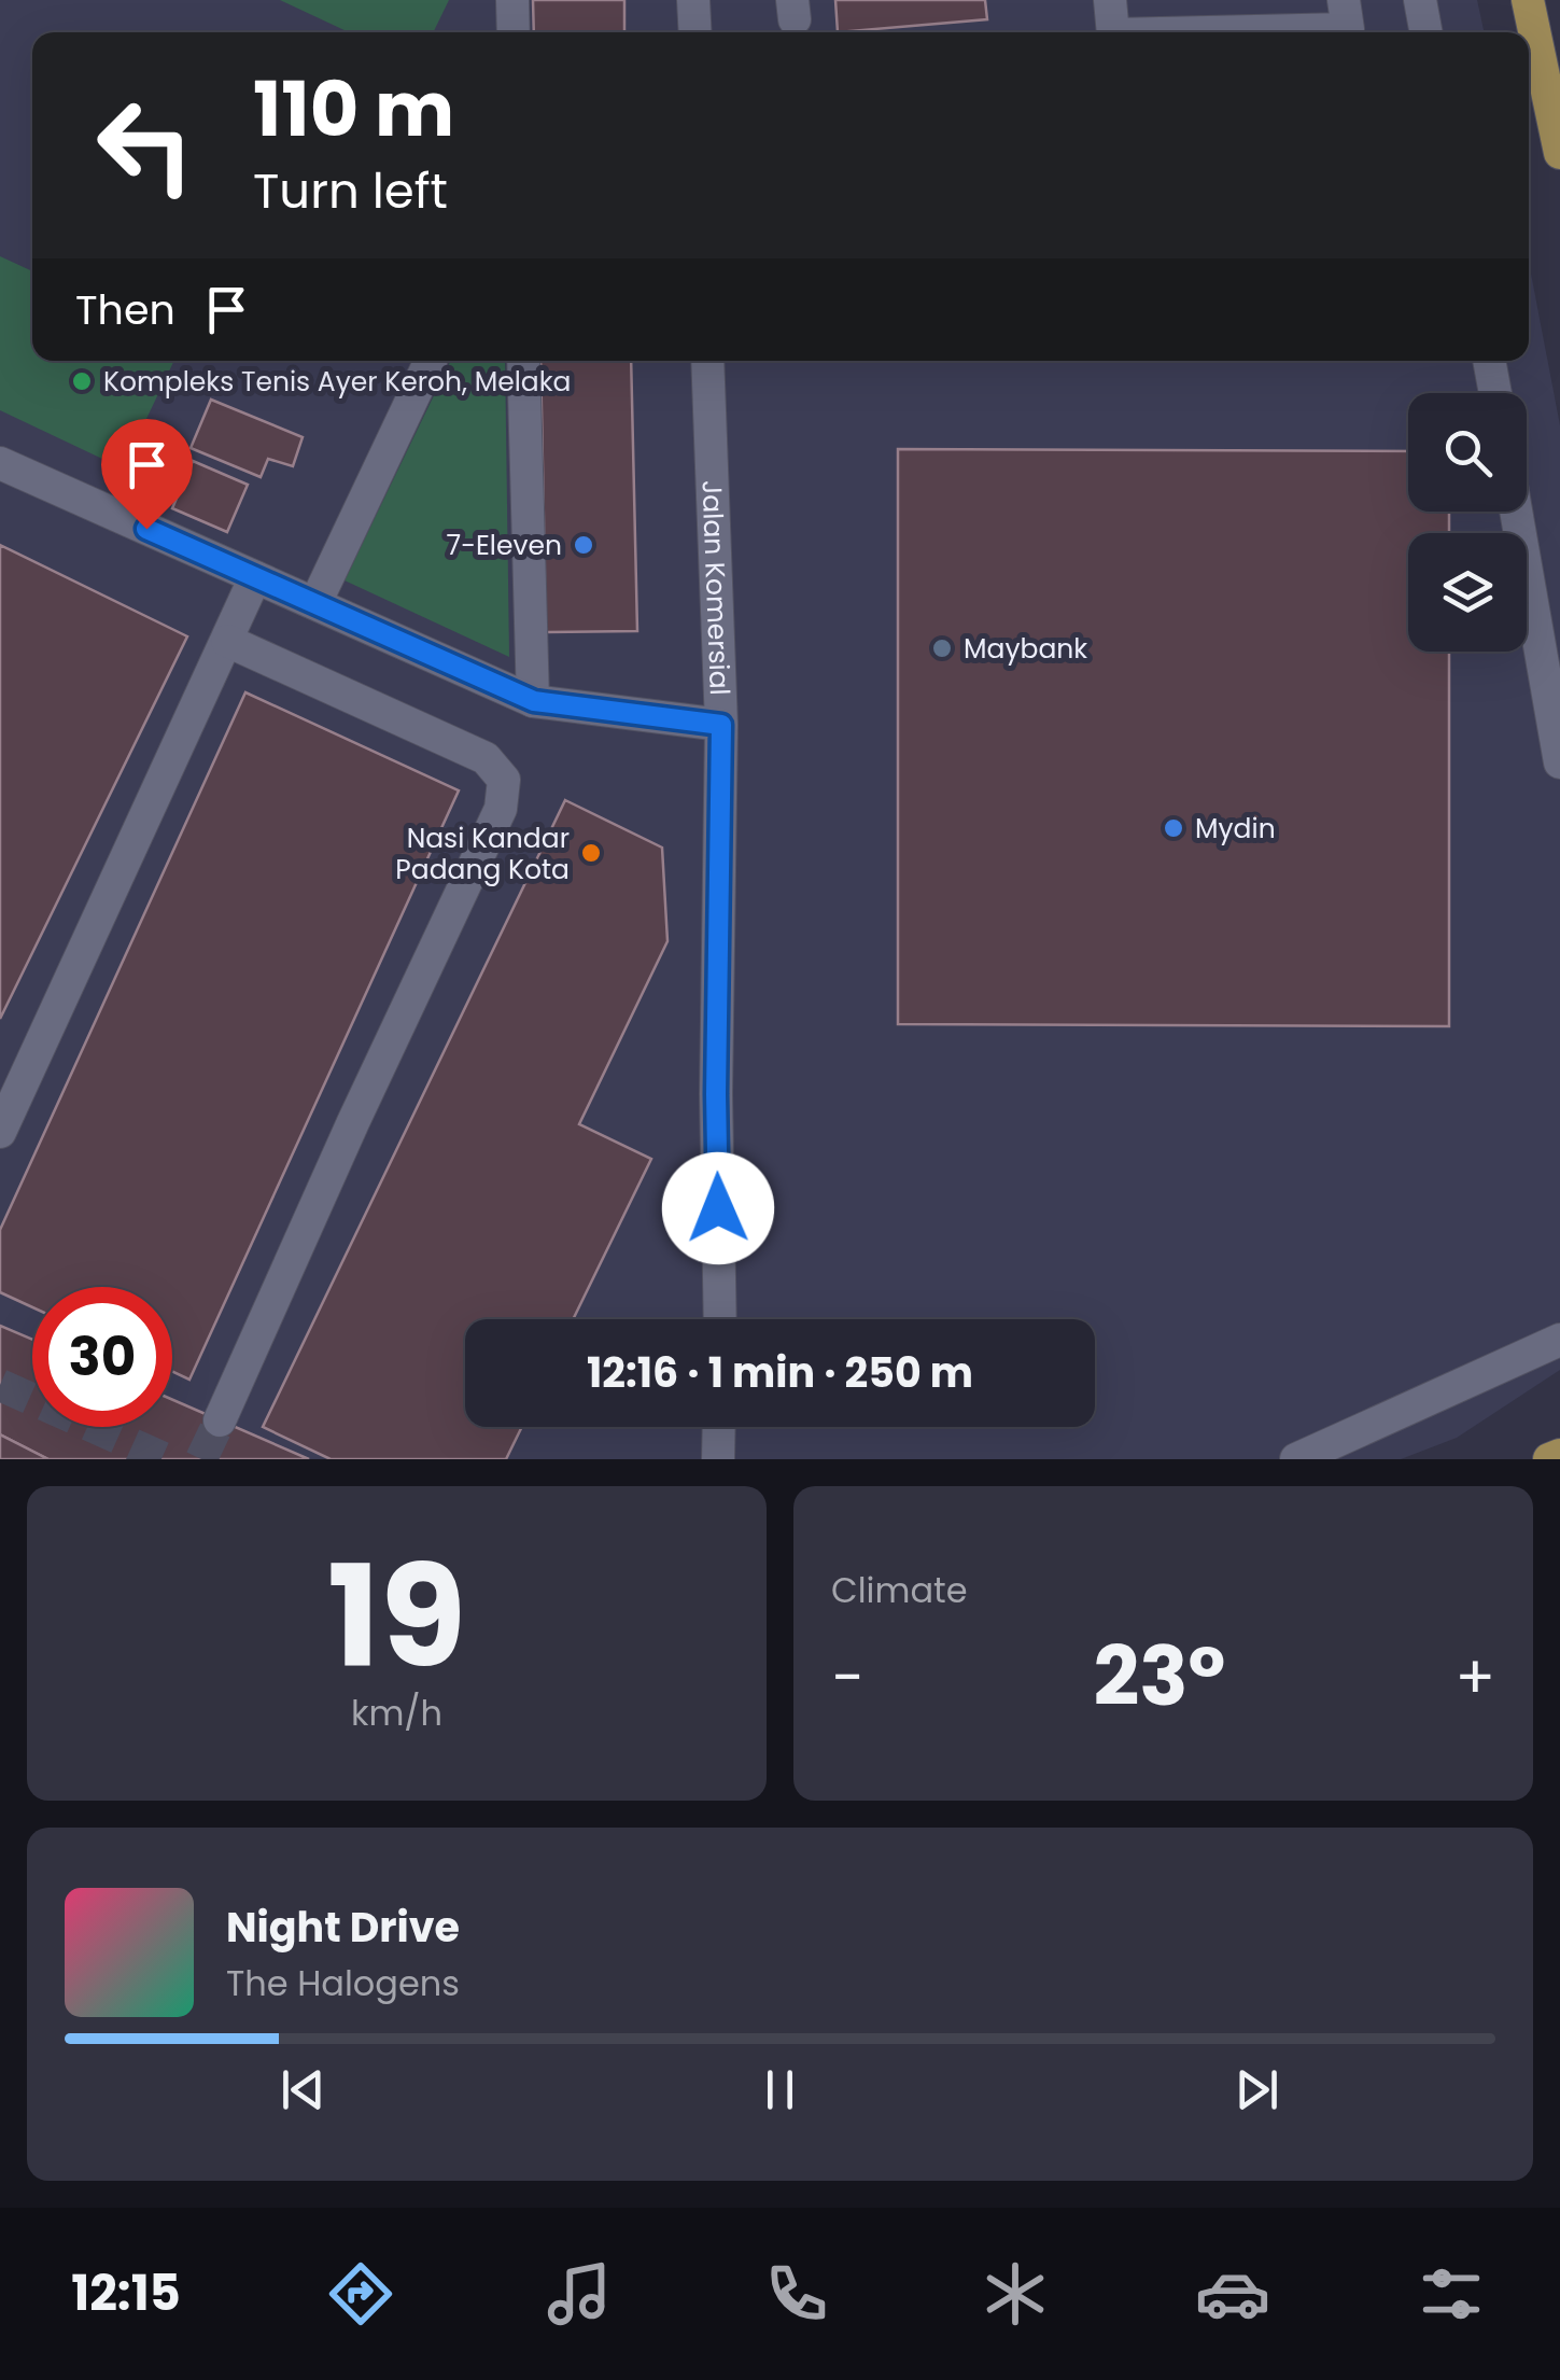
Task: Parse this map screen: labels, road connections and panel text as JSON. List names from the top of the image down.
{
  "streets": {
    "street": ["Jalan Komersial"]
  },
  "places": [
    "Kompleks Tenis Ayer Keroh, Melaka",
    "7-Eleven",
    "Maybank",
    "Mydin",
    "Nasi Kandar Padang Kota"
  ],
  "page": {
    "turn": ["110 m", "Turn left"],
    "then": "Then",
    "limit": "30",
    "trip": "12:16 · 1 min · 250 m",
    "tile": [
      ["19", "km/h"],
      "Climate"
    ],
    "heat": ["−", "23°", "+"],
    "song": ["Night Drive", "The Halogens"],
    "tabs": "12:15"
  }
}
